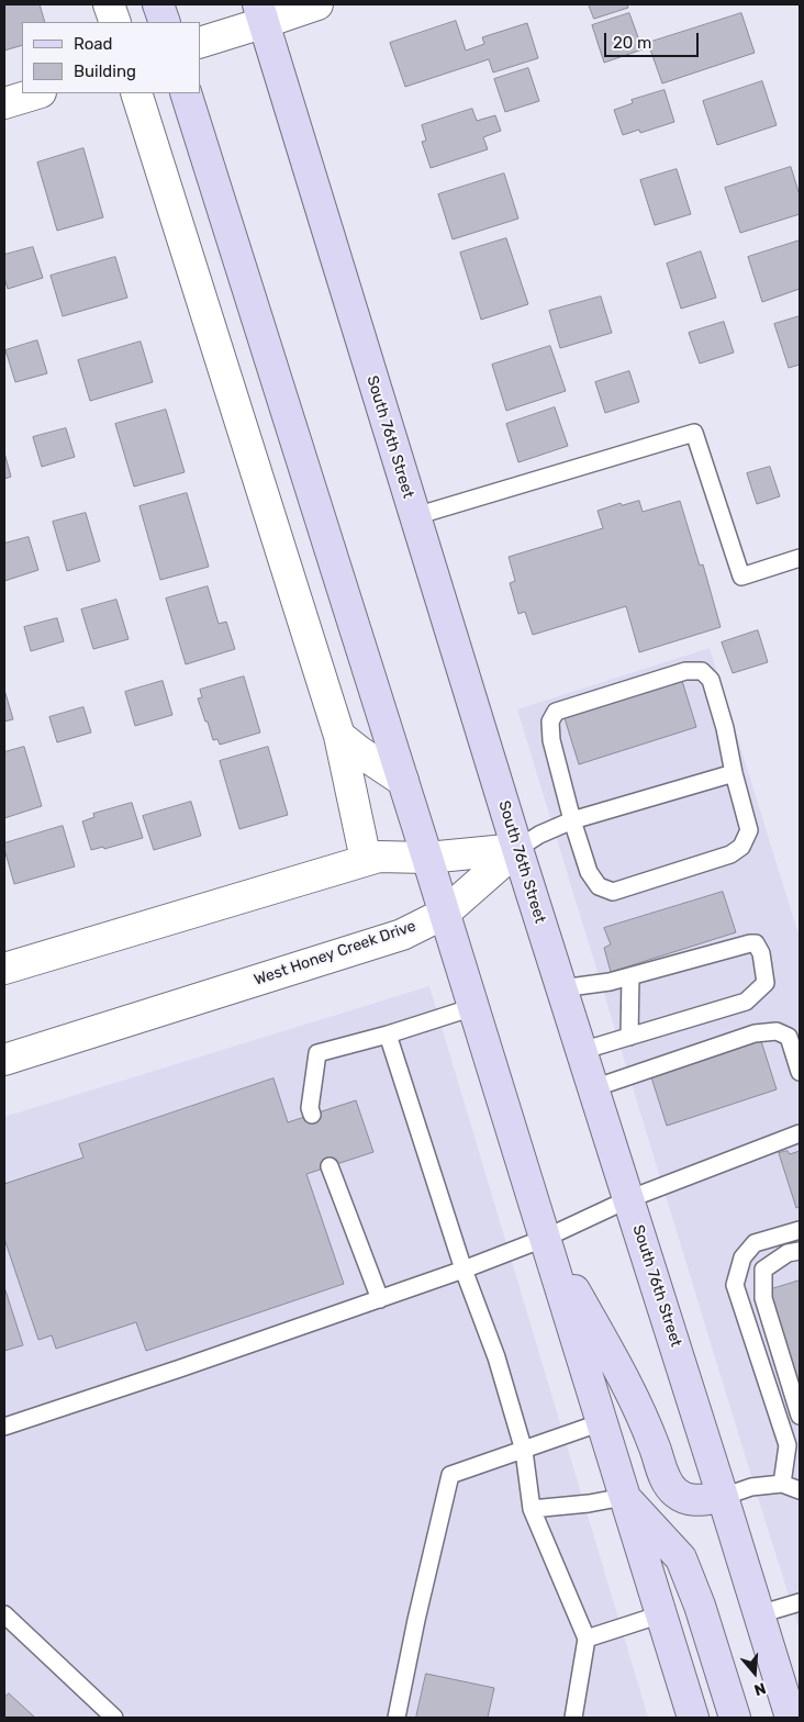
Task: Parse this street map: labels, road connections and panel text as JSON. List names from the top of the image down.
{
  "streets": {
    "main road": ["South 76th Street"],
    "street": ["West Honey Creek Drive"]
  },
  "crossings": [
    ["South 76th Street", "West Honey Creek Drive"]
  ],
  "legend": ["Road", "Building"],
  "scale_bar": "20 m",
  "north": "bottom"
}
